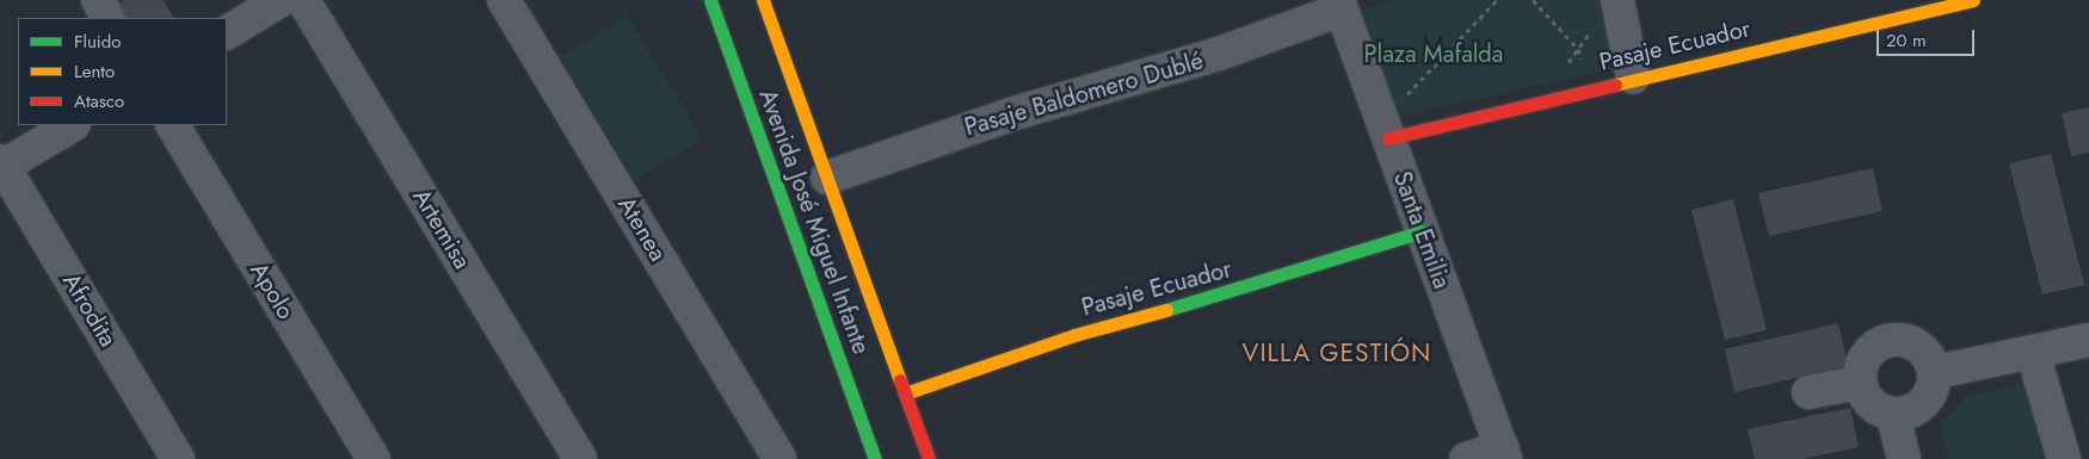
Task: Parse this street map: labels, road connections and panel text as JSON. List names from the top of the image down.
{
  "streets": {
    "street": [
      "Pasaje Ecuador",
      "Pasaje Baldomero Dublé",
      "Avenida José Miguel Infante",
      "Artemisa",
      "Atenea",
      "Santa Emilia",
      "Apolo",
      "Afrodita"
    ]
  },
  "crossings": [
    ["Pasaje Ecuador", "Avenida José Miguel Infante"],
    ["Pasaje Ecuador", "Santa Emilia"],
    ["Pasaje Baldomero Dublé", "Avenida José Miguel Infante"],
    ["Pasaje Baldomero Dublé", "Santa Emilia"]
  ],
  "districts": ["VILLA GESTIÓN"],
  "parks": ["Plaza Mafalda"],
  "legend": ["Fluido", "Lento", "Atasco"],
  "scale_bar": "20 m"
}
